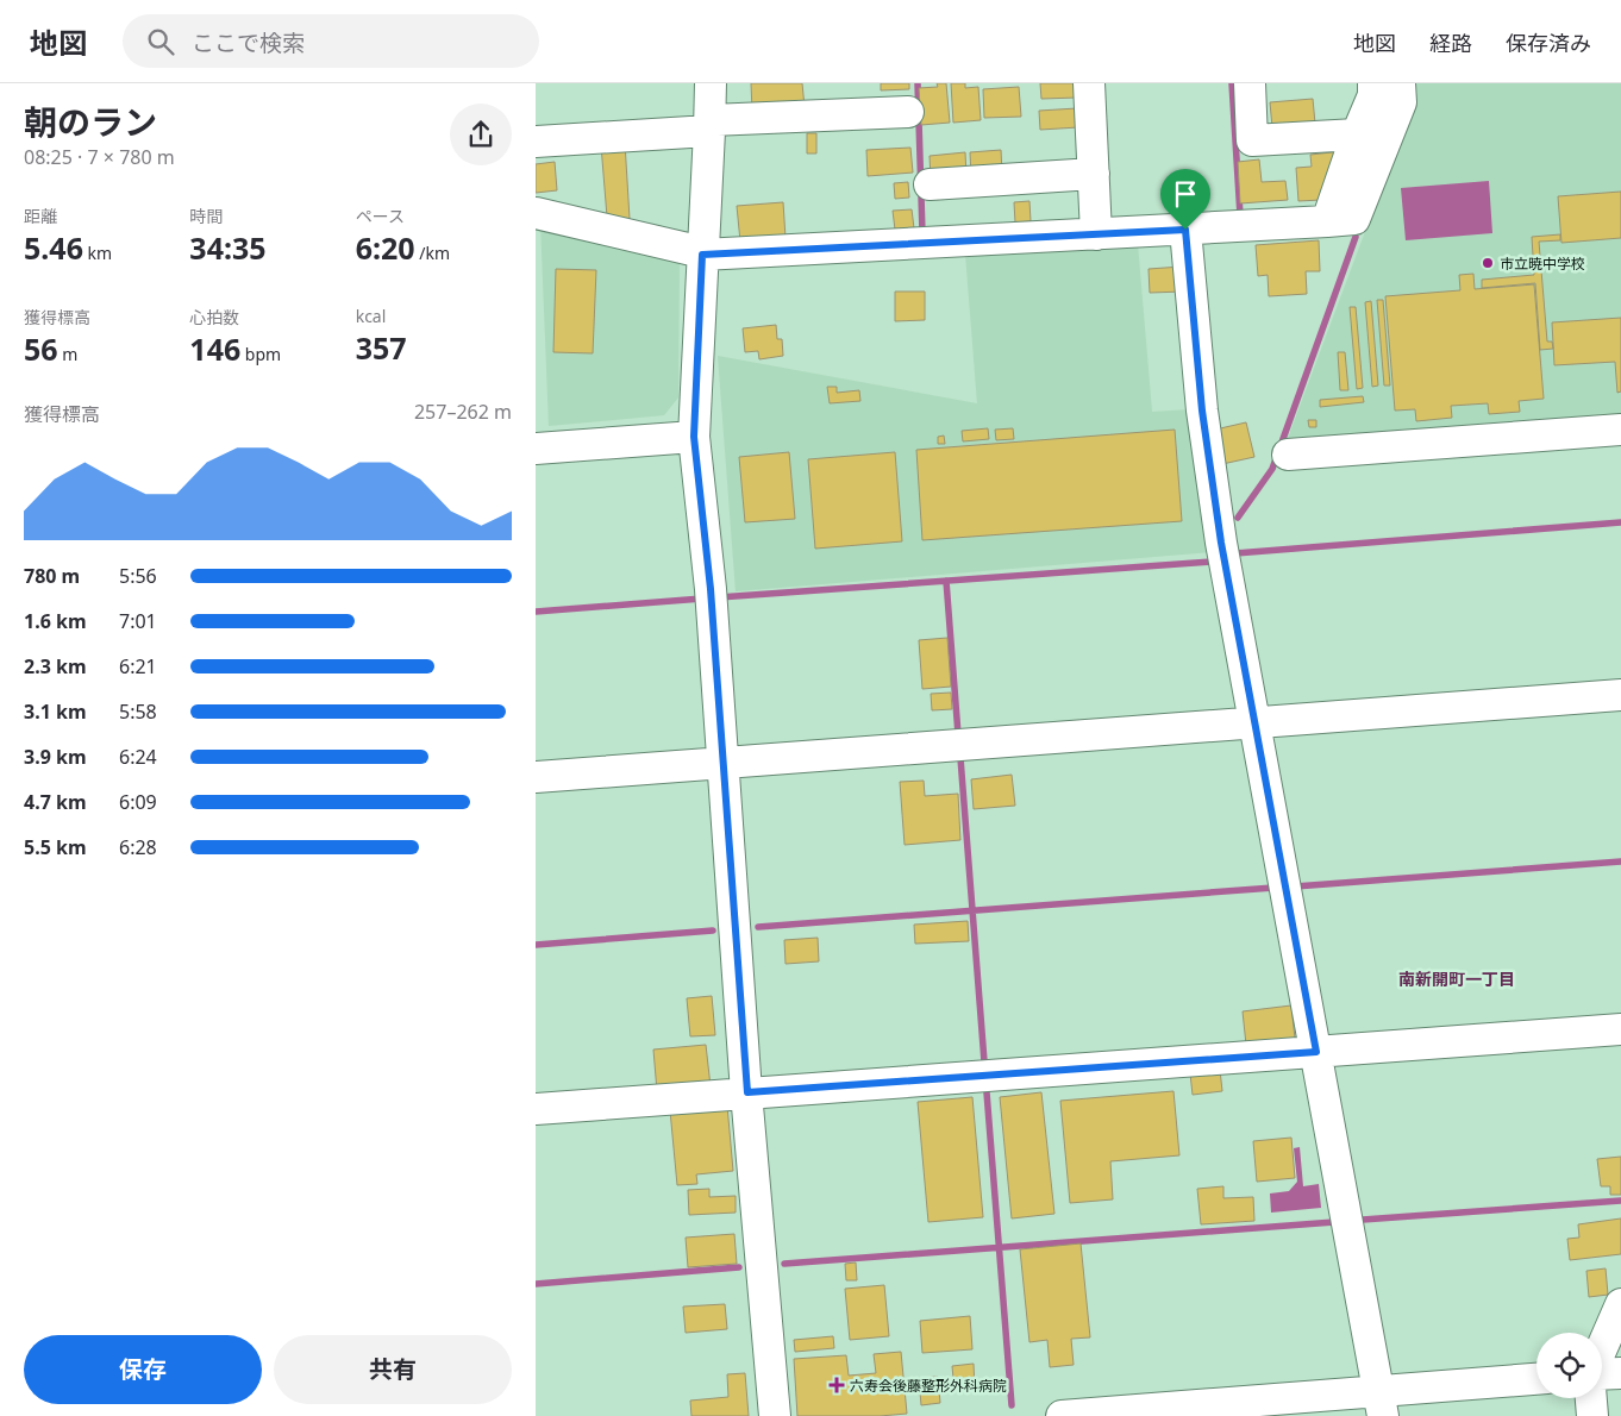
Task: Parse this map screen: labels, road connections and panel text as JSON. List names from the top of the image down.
{
  "districts": ["南新開町一丁目"],
  "places": {
    "other": ["市立暁中学校"],
    "health": ["六寿会後藤整形外科病院"]
  },
  "page": {
    "header": "地図",
    "search": "ここで検索",
    "nav": ["地図", "経路", "保存済み"],
    "heading": ["朝のラン", "08:25 · 7 × 780 m"],
    "stats": [
      ["距離", "5.46 km"],
      ["時間", "34:35"],
      ["ペース", "6:20 /km"],
      ["獲得標高", "56 m"],
      ["心拍数", "146 bpm"],
      ["kcal", "357"]
    ],
    "chart": ["獲得標高", "257–262 m"],
    "list": [
      {
        "name": "780 m",
        "note": "5:56"
      },
      {
        "name": "1.6 km",
        "note": "7:01"
      },
      {
        "name": "2.3 km",
        "note": "6:21"
      },
      {
        "name": "3.1 km",
        "note": "5:58"
      },
      {
        "name": "3.9 km",
        "note": "6:24"
      },
      {
        "name": "4.7 km",
        "note": "6:09"
      },
      {
        "name": "5.5 km",
        "note": "6:28"
      }
    ],
    "buttons": ["保存", "共有"]
  }
}
